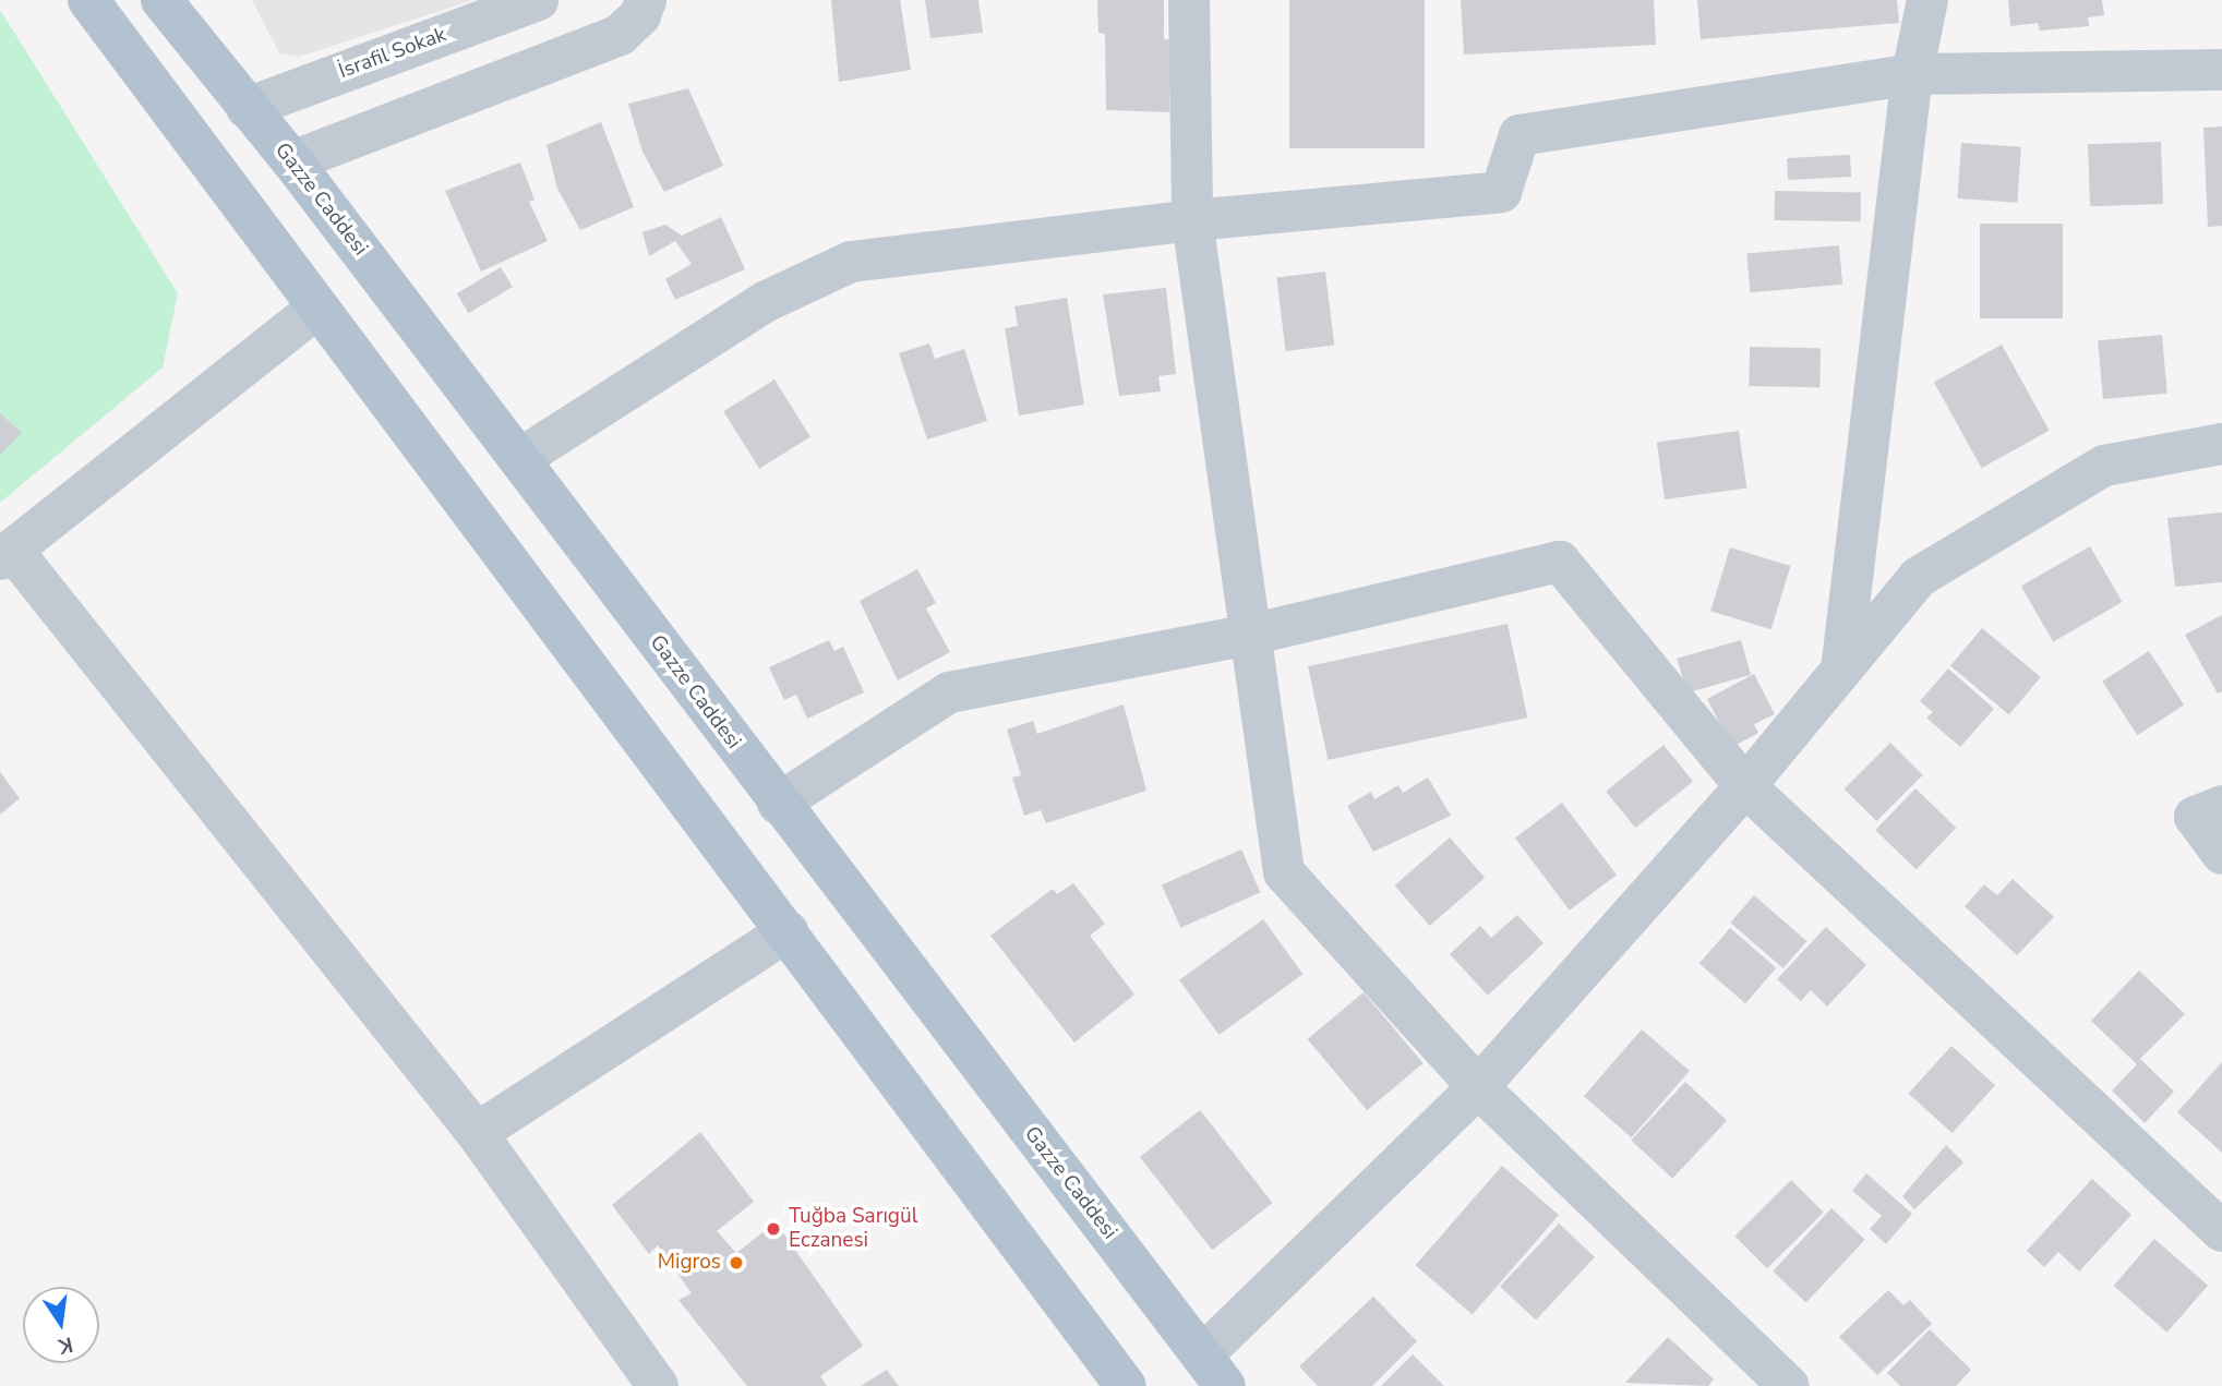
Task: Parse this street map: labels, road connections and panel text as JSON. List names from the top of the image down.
{
  "streets": {
    "main road": ["Gazze Caddesi"],
    "street": ["İsrafil Sokak"]
  },
  "crossings": [
    ["İsrafil Sokak", "Gazze Caddesi"]
  ],
  "places": ["Tuğba Sarıgül Eczanesi", "Migros"],
  "north": "bottom"
}
